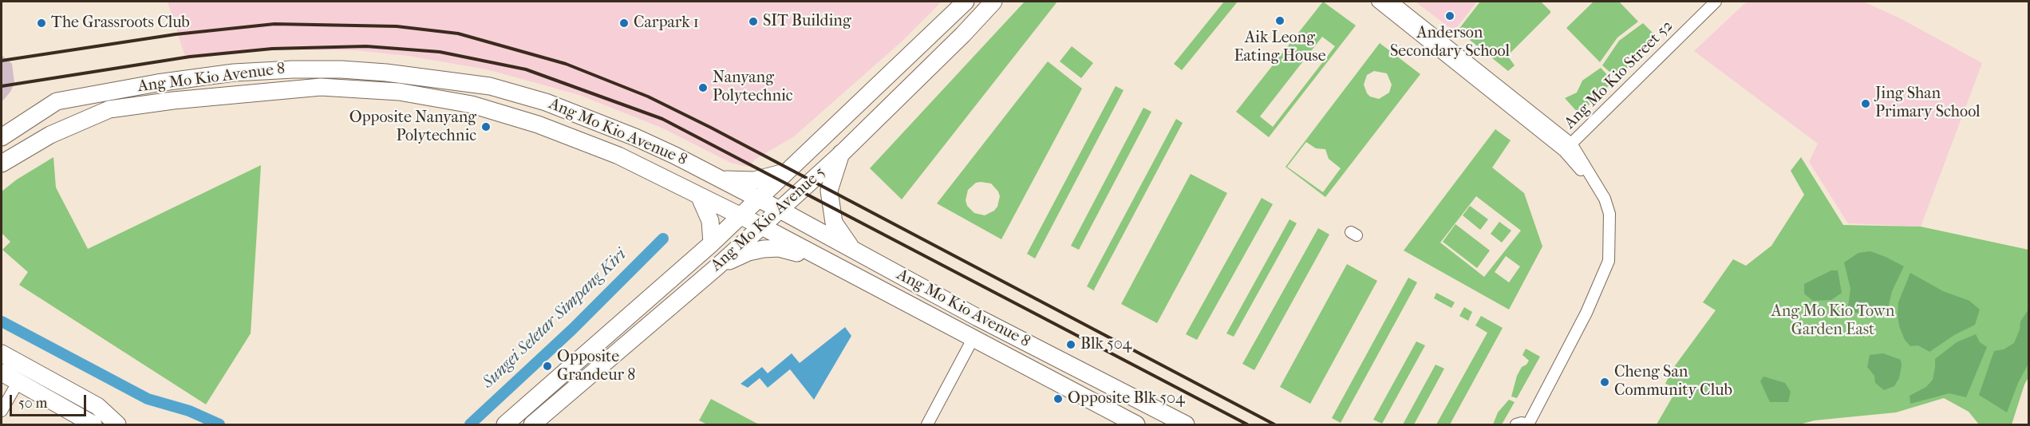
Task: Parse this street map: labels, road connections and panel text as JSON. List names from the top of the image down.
{
  "streets": {
    "main road": ["Ang Mo Kio Avenue 8", "Ang Mo Kio Avenue 5"],
    "street": ["Ang Mo Kio Street 52"]
  },
  "crossings": [
    ["Ang Mo Kio Avenue 8", "Ang Mo Kio Avenue 5"]
  ],
  "water": ["Sungei Seletar Simpang Kiri"],
  "parks": ["Ang Mo Kio Town Garden East"],
  "places": [
    "Anderson Secondary School",
    "Aik Leong Eating House",
    "SIT Building",
    "The Grassroots Club",
    "Carpark 1",
    "Nanyang Polytechnic",
    "Jing Shan Primary School",
    "Opposite Nanyang Polytechnic",
    "Blk 504",
    "Opposite Grandeur 8",
    "Cheng San Community Club",
    "Opposite Blk 504"
  ],
  "scale_bar": "50 m"
}
